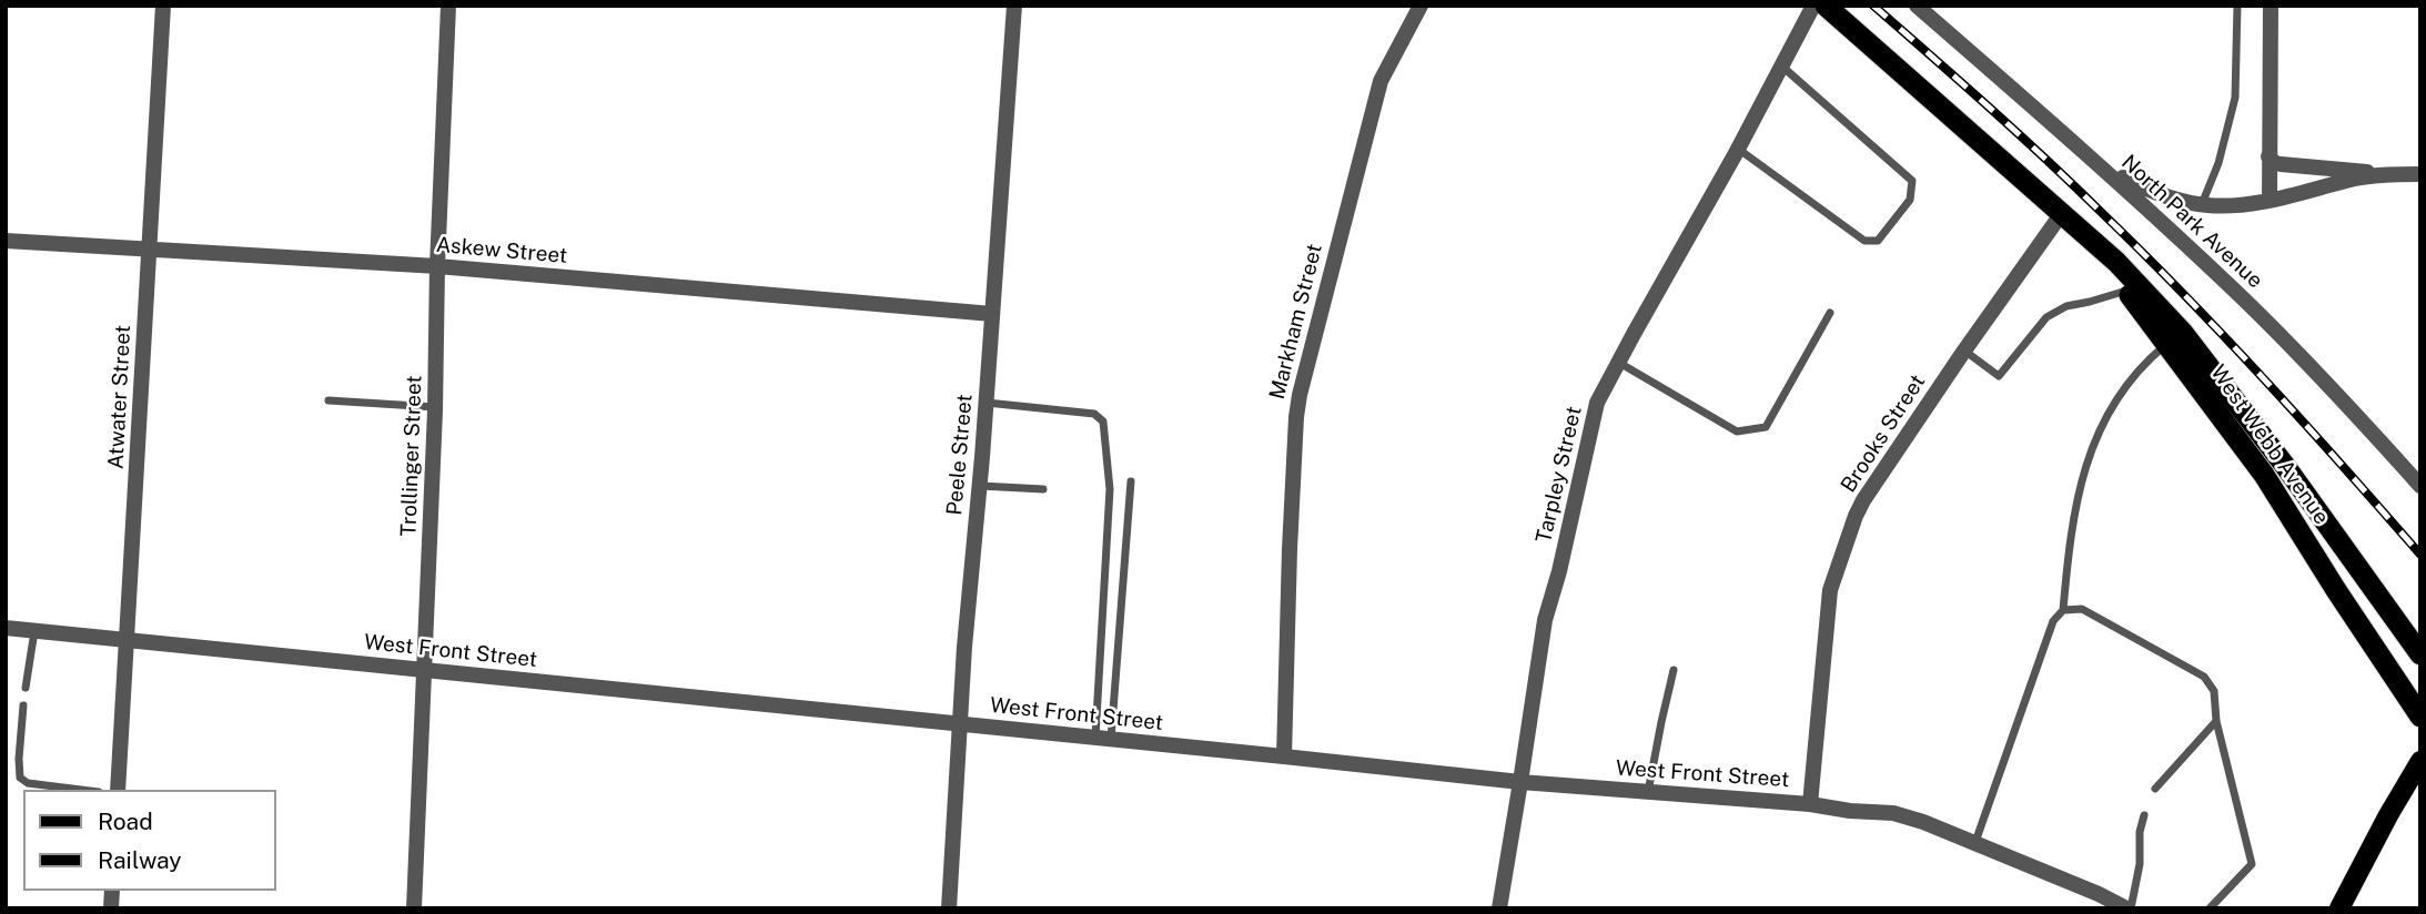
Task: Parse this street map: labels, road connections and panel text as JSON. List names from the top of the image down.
{
  "streets": {
    "highway": ["West Webb Avenue"],
    "street": [
      "North Park Avenue",
      "Askew Street",
      "Markham Street",
      "Atwater Street",
      "Brooks Street",
      "Peele Street",
      "Trollinger Street",
      "Tarpley Street",
      "West Front Street"
    ]
  },
  "crossings": [
    ["Askew Street", "Atwater Street"],
    ["Askew Street", "Peele Street"],
    ["Askew Street", "Trollinger Street"],
    ["Markham Street", "West Front Street"],
    ["Atwater Street", "West Front Street"],
    ["Brooks Street", "West Webb Avenue"],
    ["Brooks Street", "West Front Street"],
    ["Peele Street", "West Front Street"],
    ["Trollinger Street", "West Front Street"],
    ["Tarpley Street", "West Front Street"]
  ],
  "legend": ["Road", "Railway"]
}
